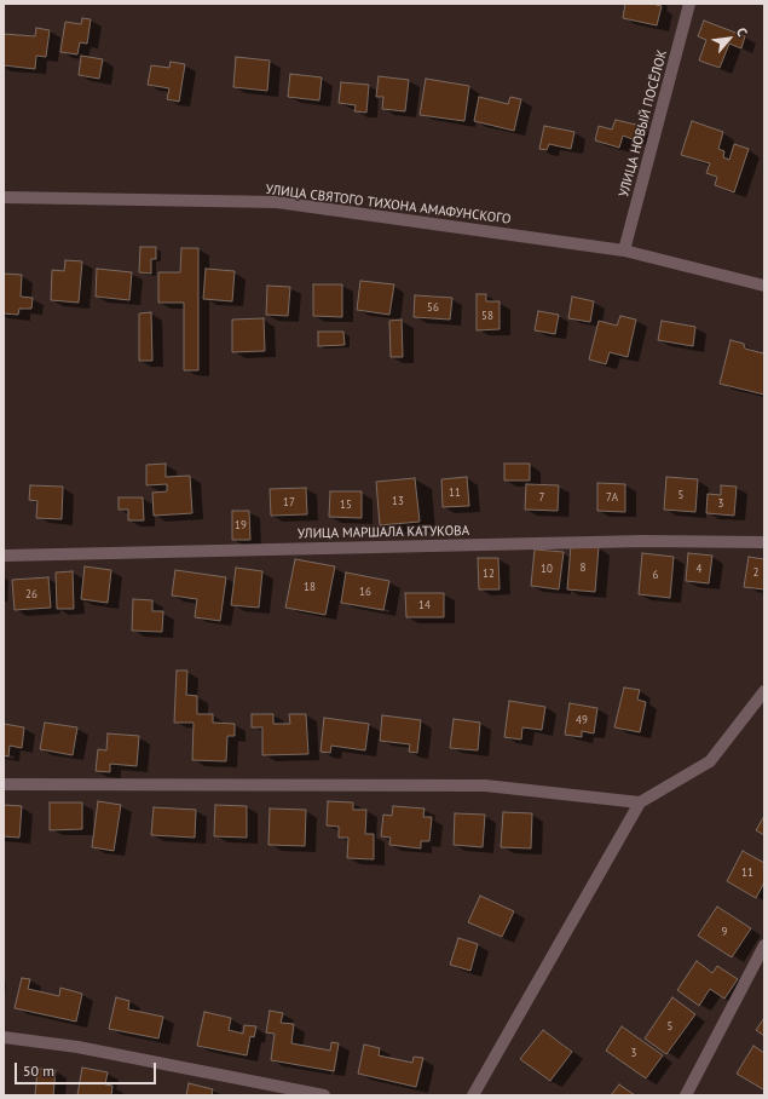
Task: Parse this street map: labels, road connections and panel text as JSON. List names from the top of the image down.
{
  "streets": {
    "street": ["УЛИЦА НОВЫЙ ПОСЁЛОК", "УЛИЦА СВЯТОГО ТИХОНА АМАФУНСКОГО", "УЛИЦА МАРШАЛА КАТУКОВА"]
  },
  "crossings": [
    ["УЛИЦА НОВЫЙ ПОСЁЛОК", "УЛИЦА СВЯТОГО ТИХОНА АМАФУНСКОГО"]
  ],
  "house_numbers": [
    "56",
    "58",
    "11",
    "5",
    "7",
    "7А",
    "13",
    "17",
    "3",
    "15",
    "19",
    "8",
    "10",
    "4",
    "2",
    "12",
    "6",
    "18",
    "16",
    "26",
    "14",
    "49",
    "11",
    "9",
    "5",
    "3"
  ],
  "scale_bar": "50 m",
  "north": "top right"
}
